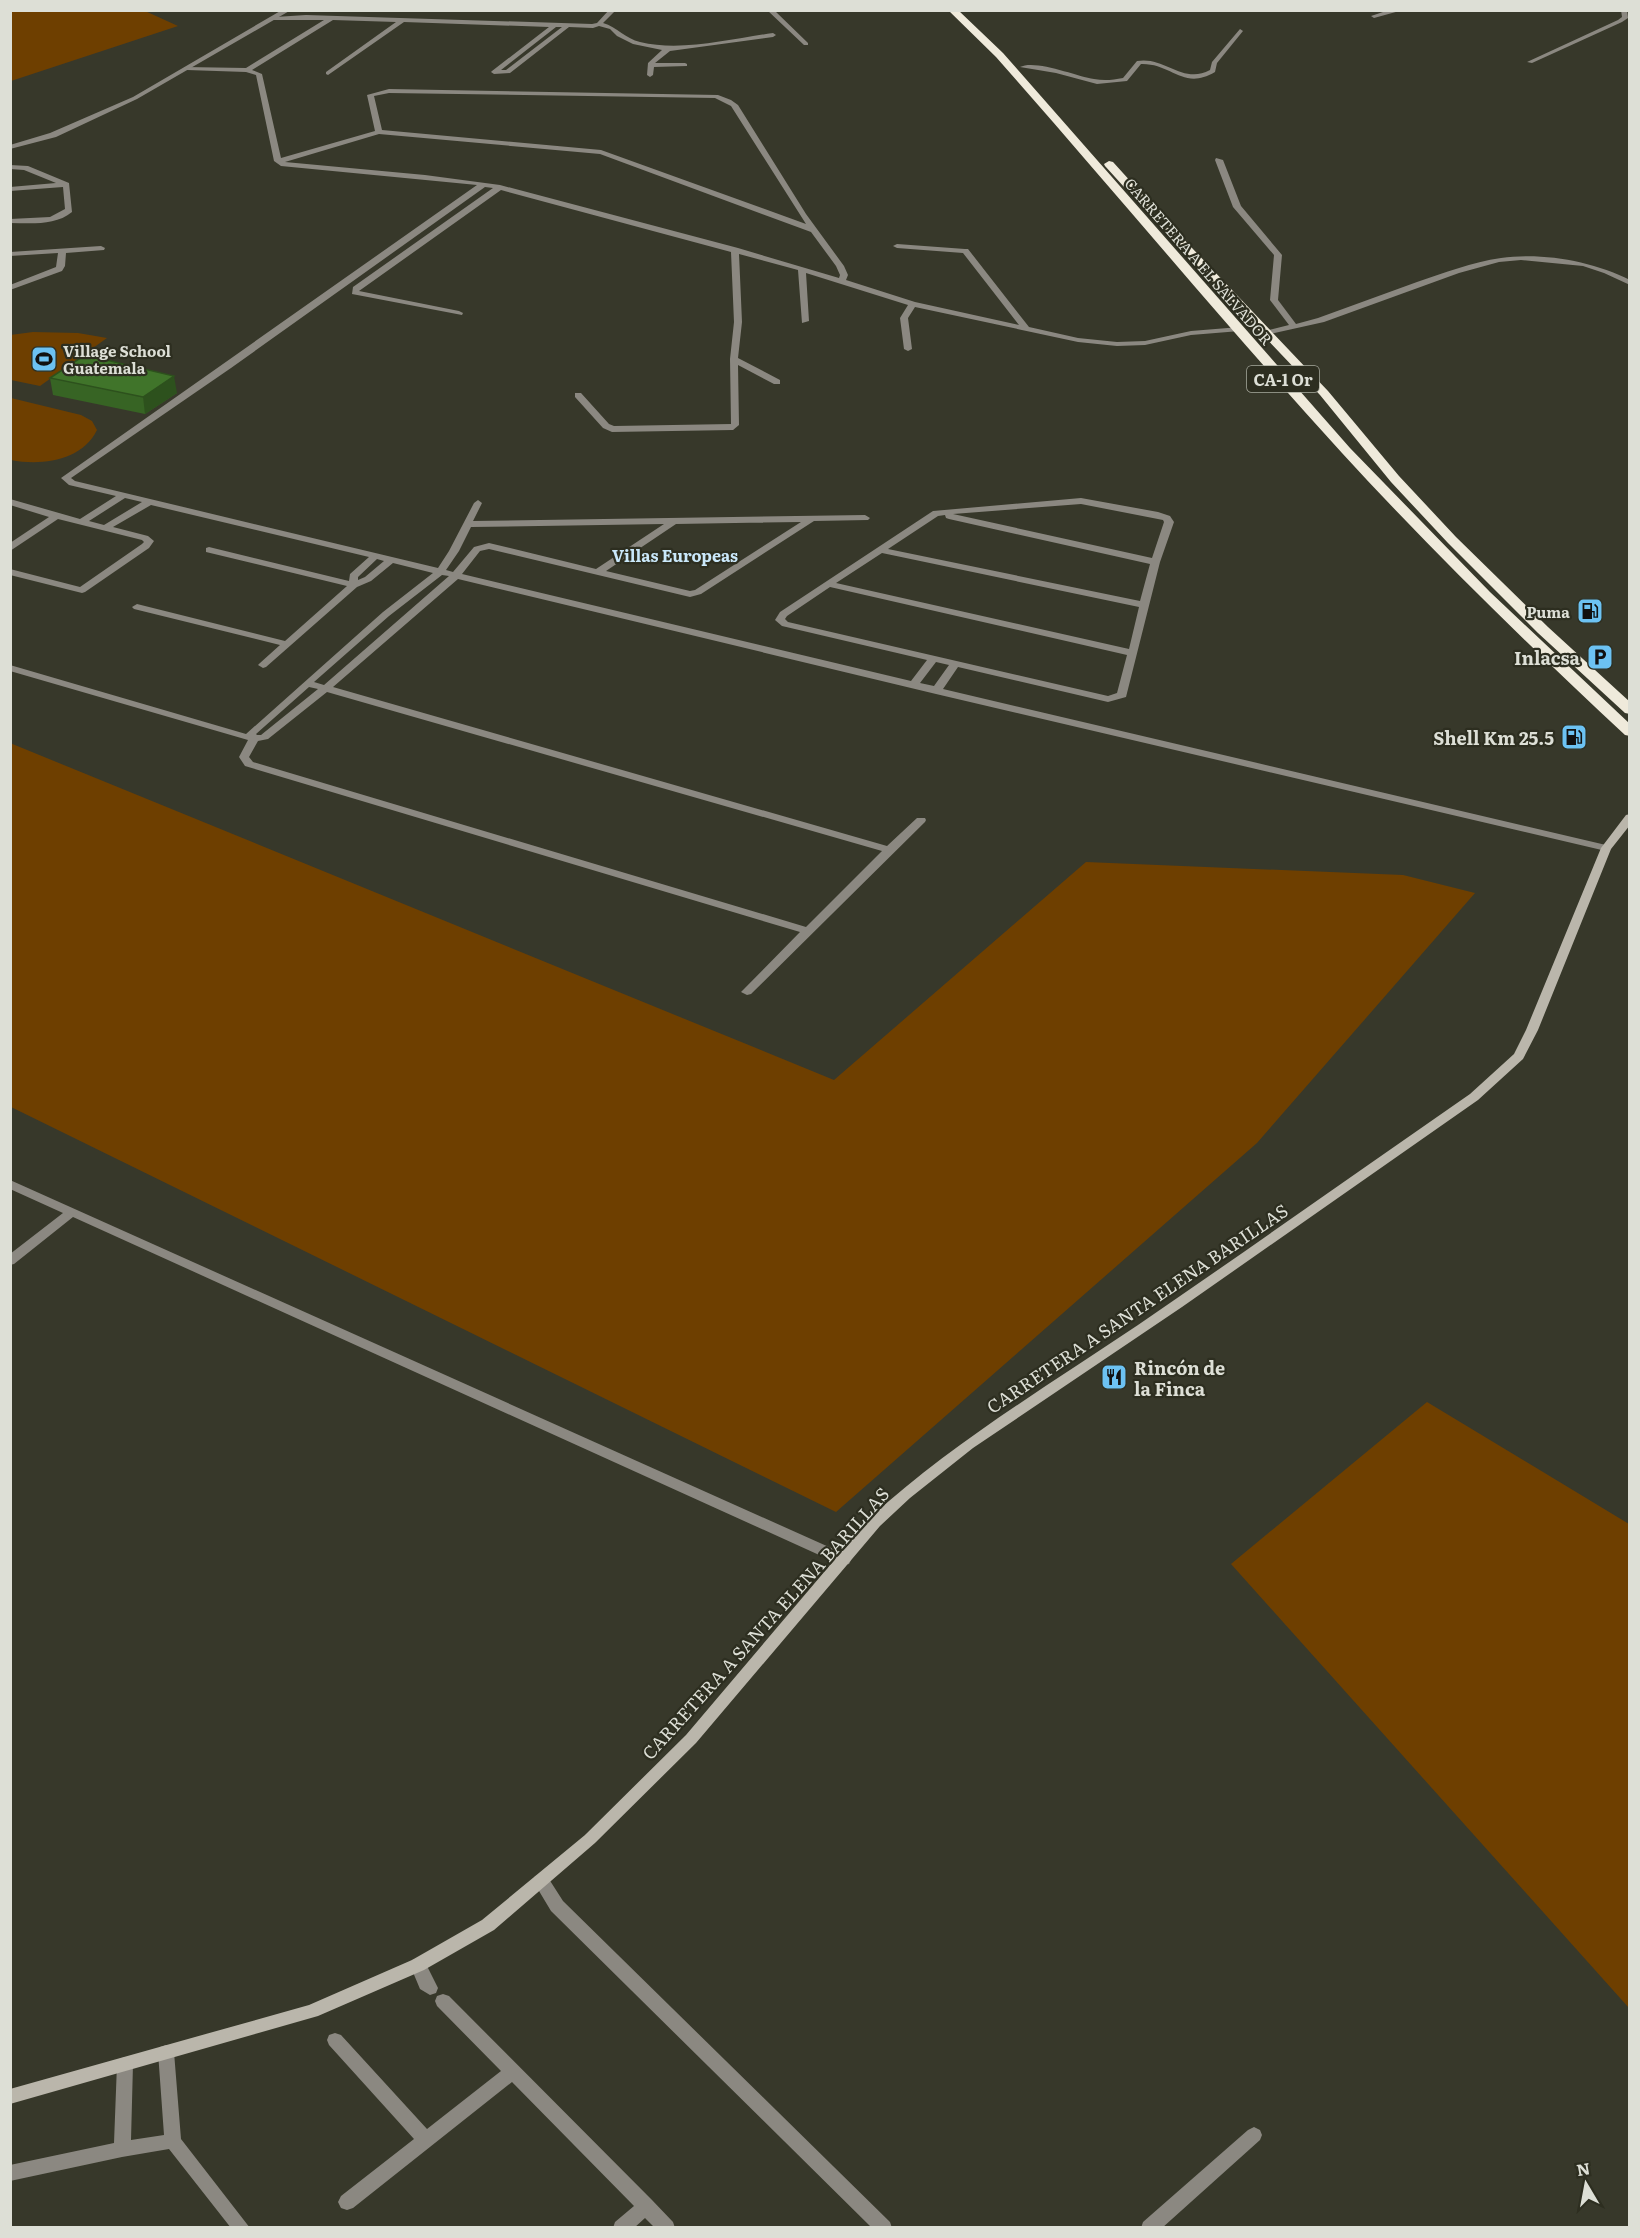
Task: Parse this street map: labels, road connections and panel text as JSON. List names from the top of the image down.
{
  "streets": {
    "highway": ["CARRETERA A EL SALVADOR", "CA-1 Or"],
    "main road": ["CARRETERA A SANTA ELENA BARILLAS"]
  },
  "districts": ["Villas Europeas"],
  "places": {
    "sports": ["Village School Guatemala"],
    "fuel station": ["Puma", "Shell Km 25.5"],
    "parking": ["Inlacsa"],
    "restaurant": ["Rincón de la Finca"]
  },
  "north": "top"
}
